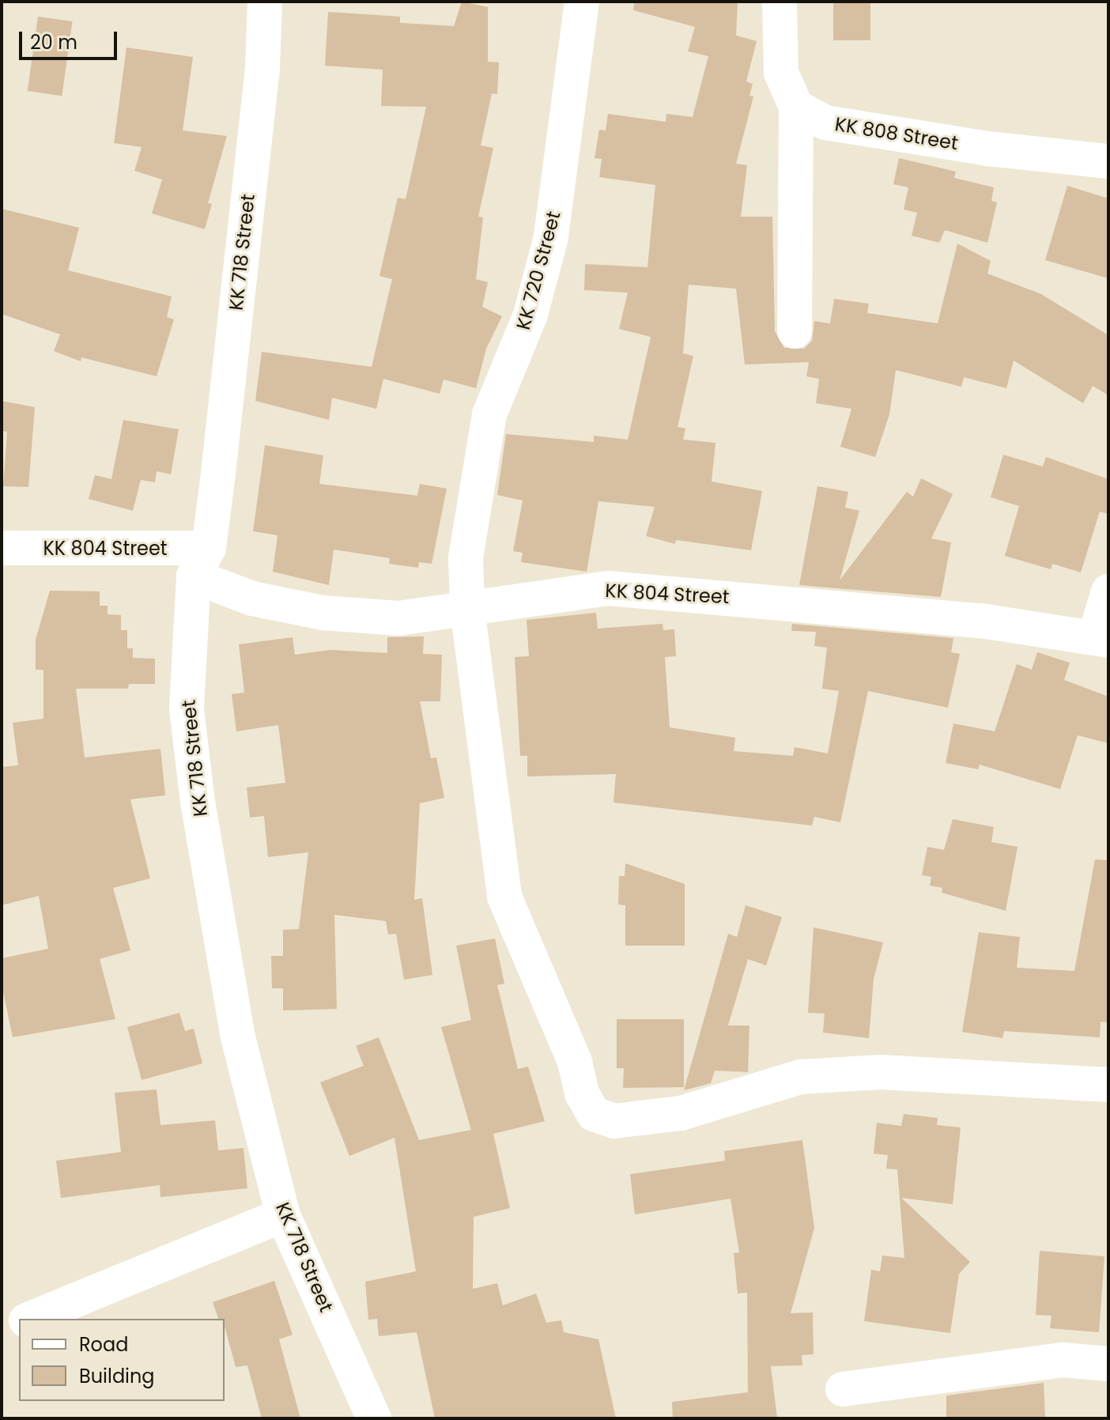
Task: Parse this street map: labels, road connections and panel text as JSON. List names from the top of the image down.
{
  "streets": {
    "street": [
      "KK 808 Street",
      "KK 718 Street",
      "KK 720 Street",
      "KK 804 Street"
    ]
  },
  "crossings": [
    ["KK 718 Street", "KK 804 Street"],
    ["KK 720 Street", "KK 804 Street"]
  ],
  "legend": ["Road", "Building"],
  "scale_bar": "20 m"
}
